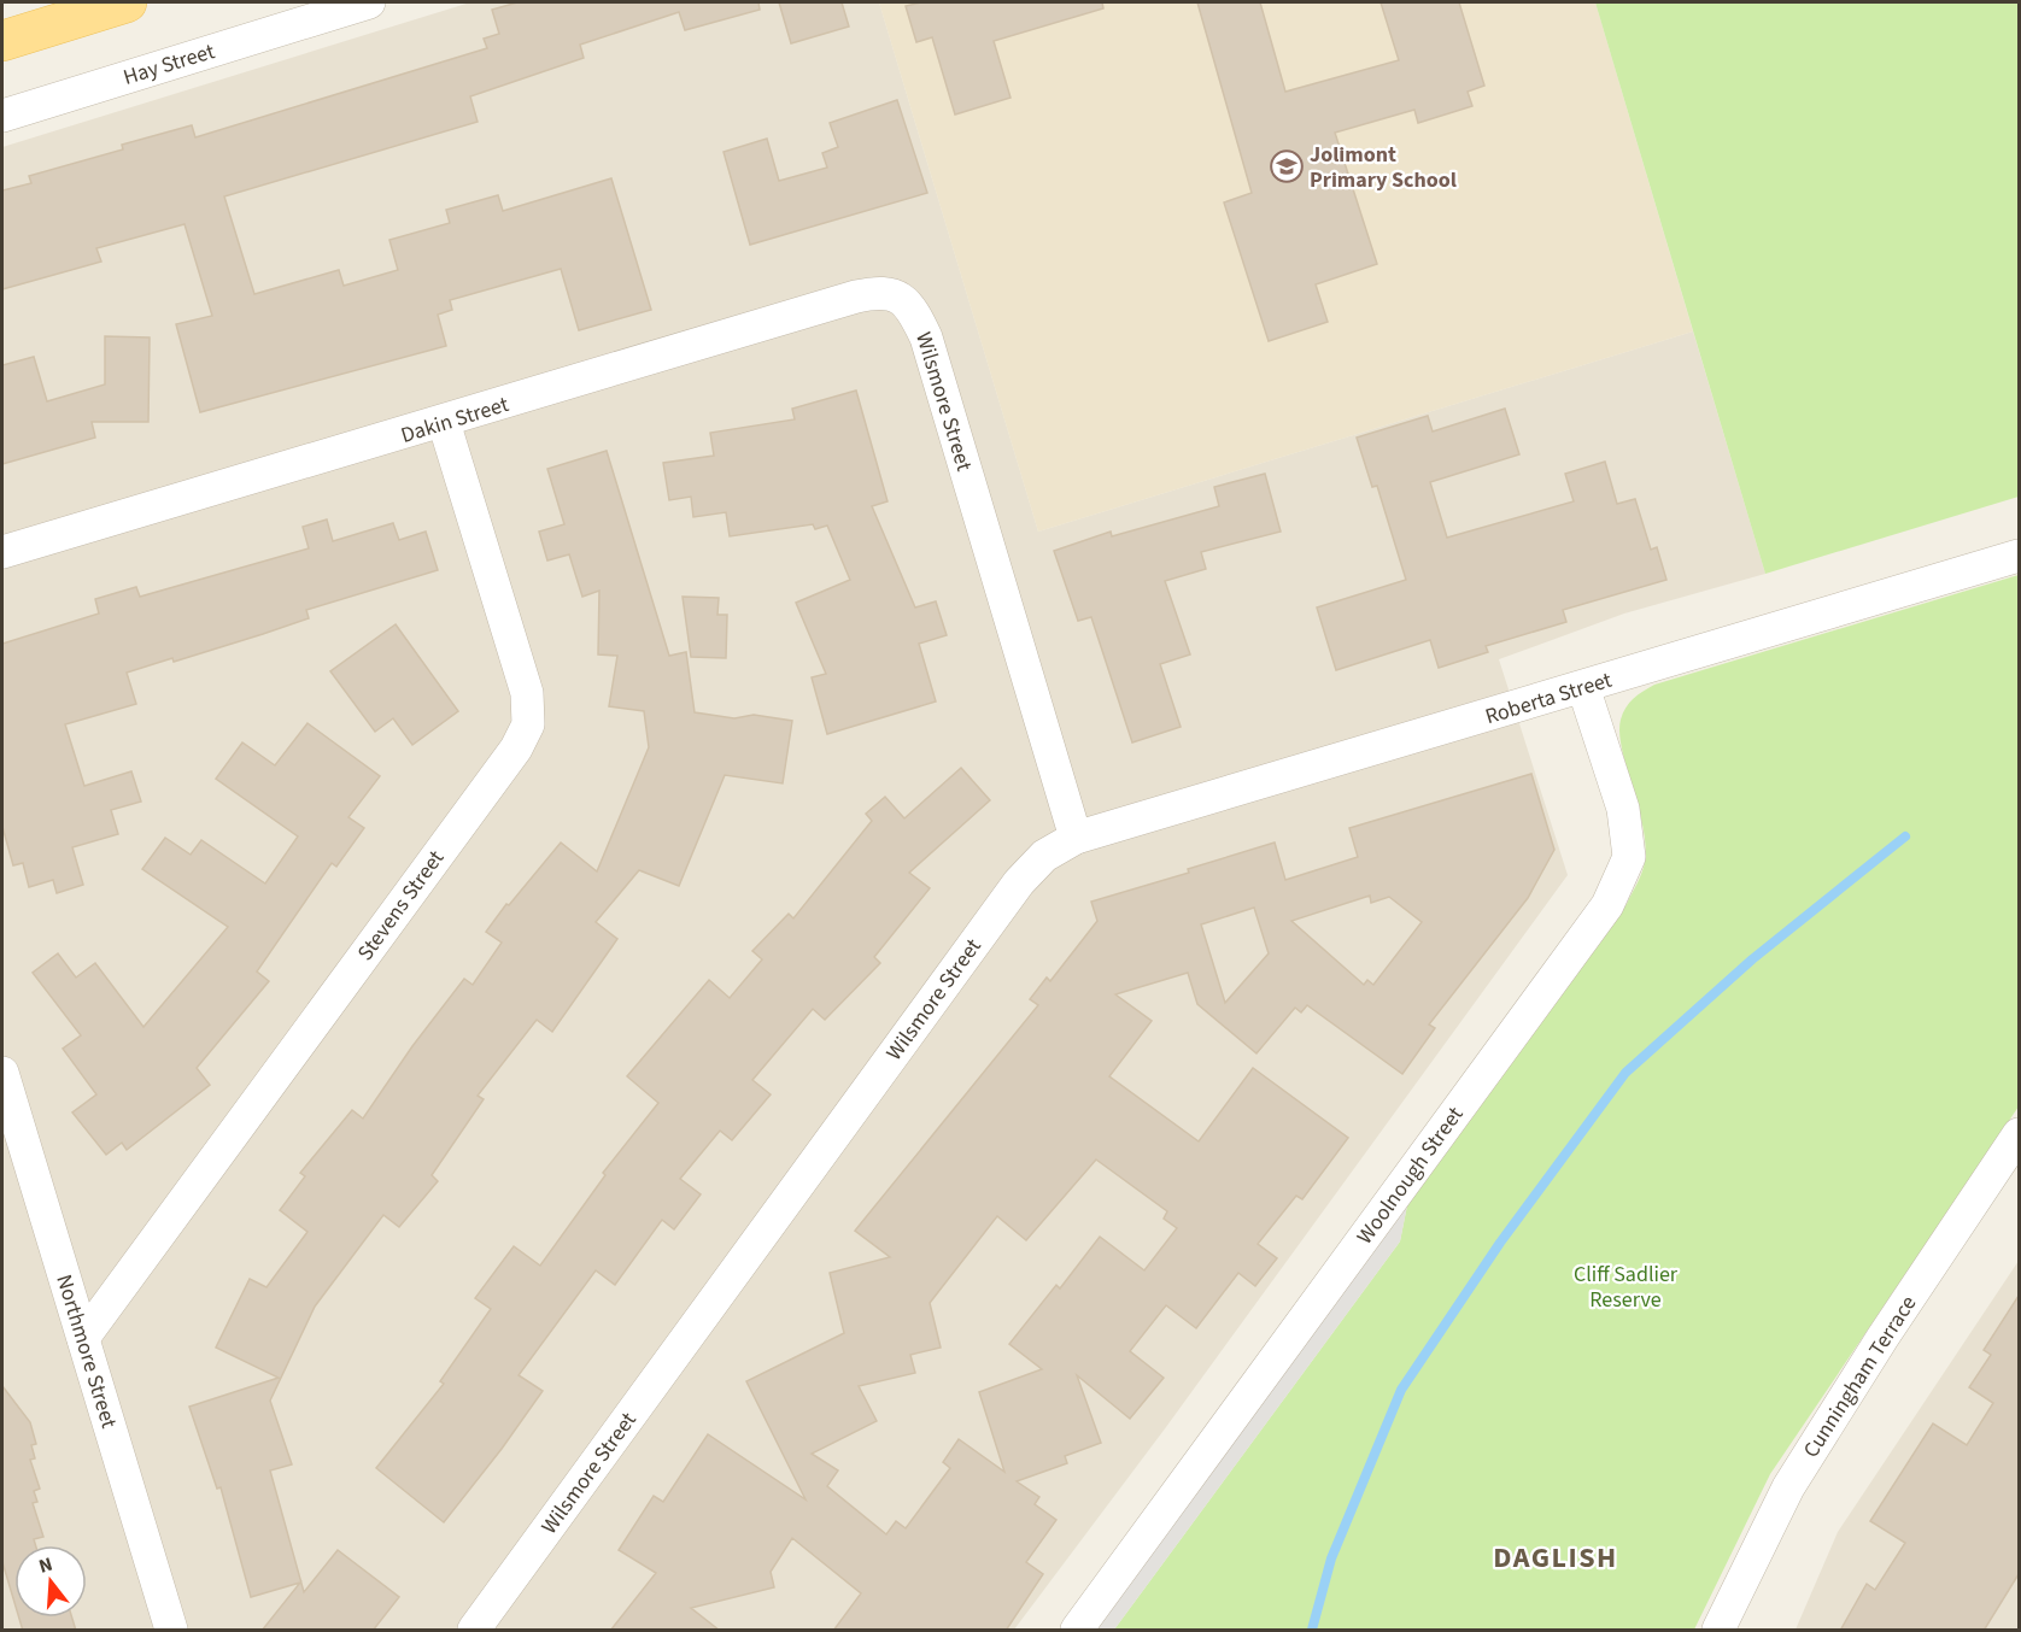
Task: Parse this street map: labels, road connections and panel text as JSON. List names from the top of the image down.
{
  "streets": {
    "street": [
      "Hay Street",
      "Wilsmore Street",
      "Dakin Street",
      "Roberta Street",
      "Stevens Street",
      "Woolnough Street",
      "Northmore Street",
      "Cunningham Terrace"
    ]
  },
  "crossings": [
    ["Wilsmore Street", "Dakin Street"],
    ["Wilsmore Street", "Roberta Street"],
    ["Dakin Street", "Stevens Street"],
    ["Roberta Street", "Woolnough Street"],
    ["Stevens Street", "Northmore Street"]
  ],
  "districts": ["DAGLISH"],
  "parks": ["Cliff Sadlier Reserve"],
  "places": {
    "school or university": ["Jolimont Primary School"]
  },
  "north": "top"
}
